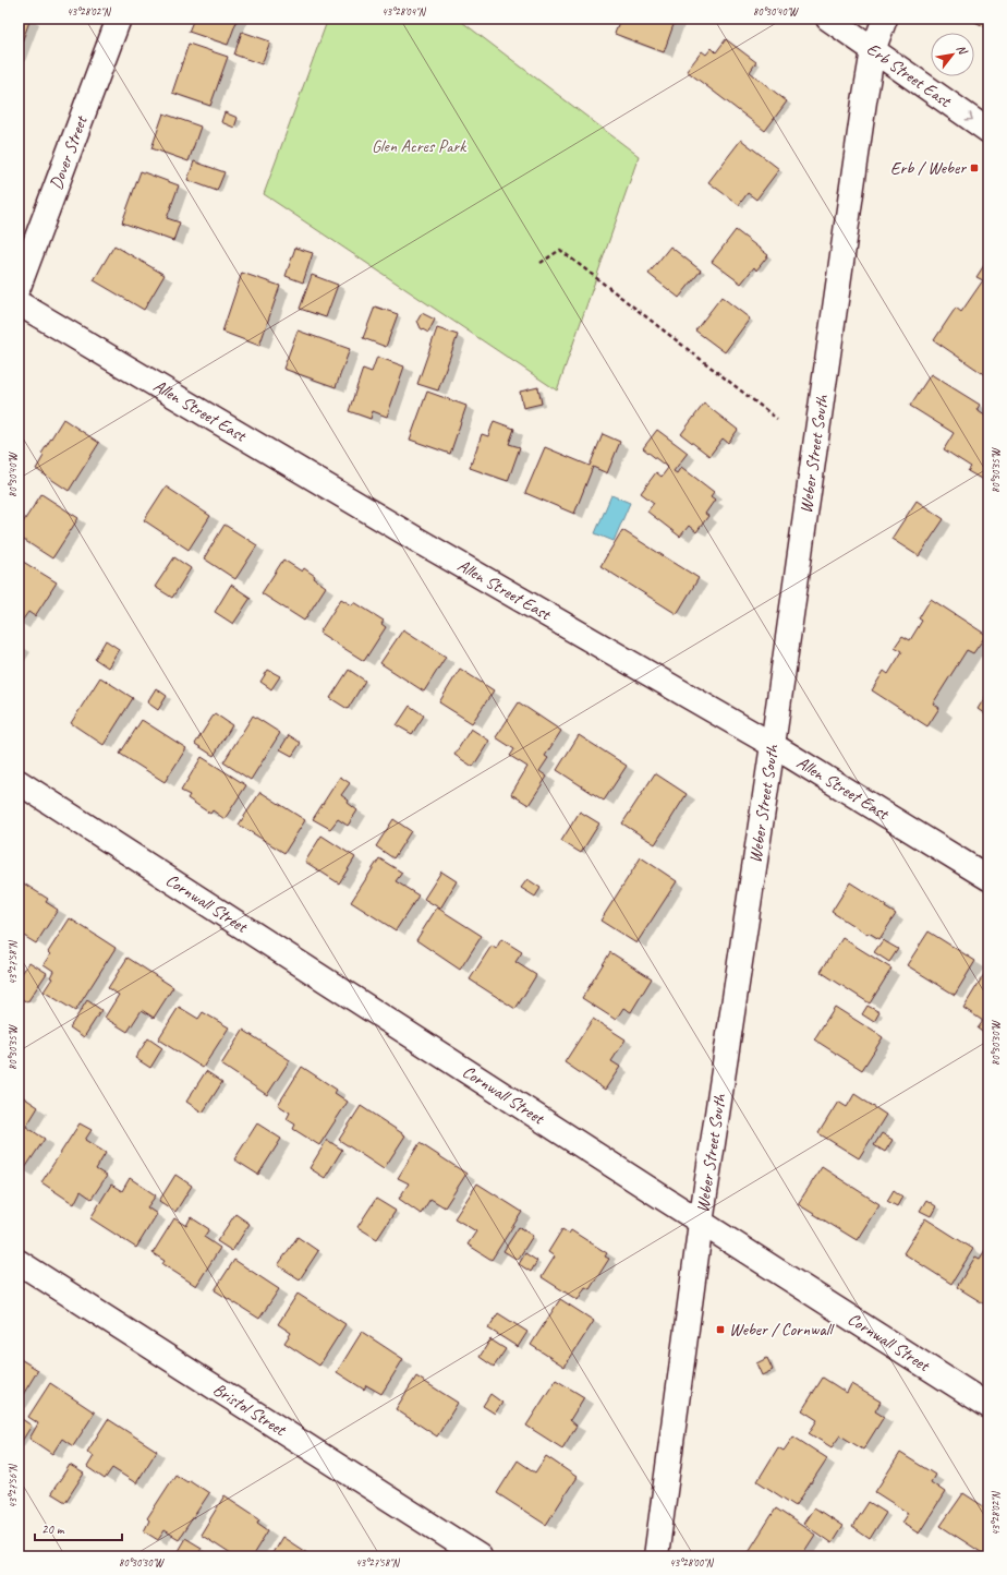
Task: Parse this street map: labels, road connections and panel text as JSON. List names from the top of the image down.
{
  "streets": {
    "street": [
      "Erb Street East",
      "Dover Street",
      "Allen Street East",
      "Weber Street South",
      "Cornwall Street",
      "Bristol Street"
    ]
  },
  "crossings": [
    ["Erb Street East", "Weber Street South"],
    ["Allen Street East", "Weber Street South"],
    ["Weber Street South", "Cornwall Street"]
  ],
  "one_way": ["Erb Street East"],
  "parks": ["Glen Acres Park"],
  "places": {
    "transit": ["Erb / Weber", "Weber / Cornwall"]
  },
  "scale_bar": "20 m",
  "north": "top right",
  "coordinates": [
    "43°28'02\"N",
    "43°28'04\"N",
    "80°30'40\"W",
    "80°30'35\"W",
    "43°27'58\"N",
    "80°30'30\"W",
    "43°27'56\"N",
    "43°28'00\"N"
  ]
}
